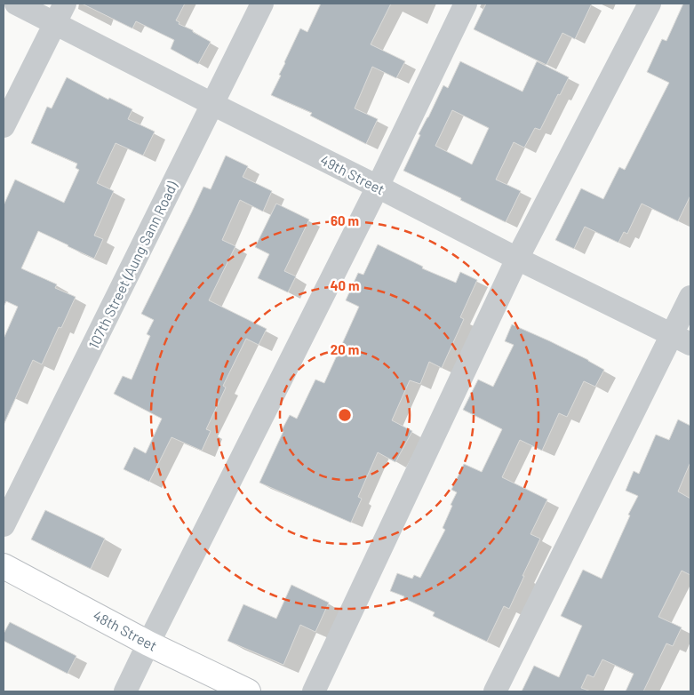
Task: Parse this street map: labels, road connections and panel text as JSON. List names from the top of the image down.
{
  "streets": {
    "main road": ["48th Street"],
    "street": ["49th Street", "107th Street (Aung Sann Road)"]
  },
  "crossings": [
    ["49th Street", "107th Street (Aung Sann Road)"]
  ],
  "rings": ["60 m", "40 m", "20 m"]
}
